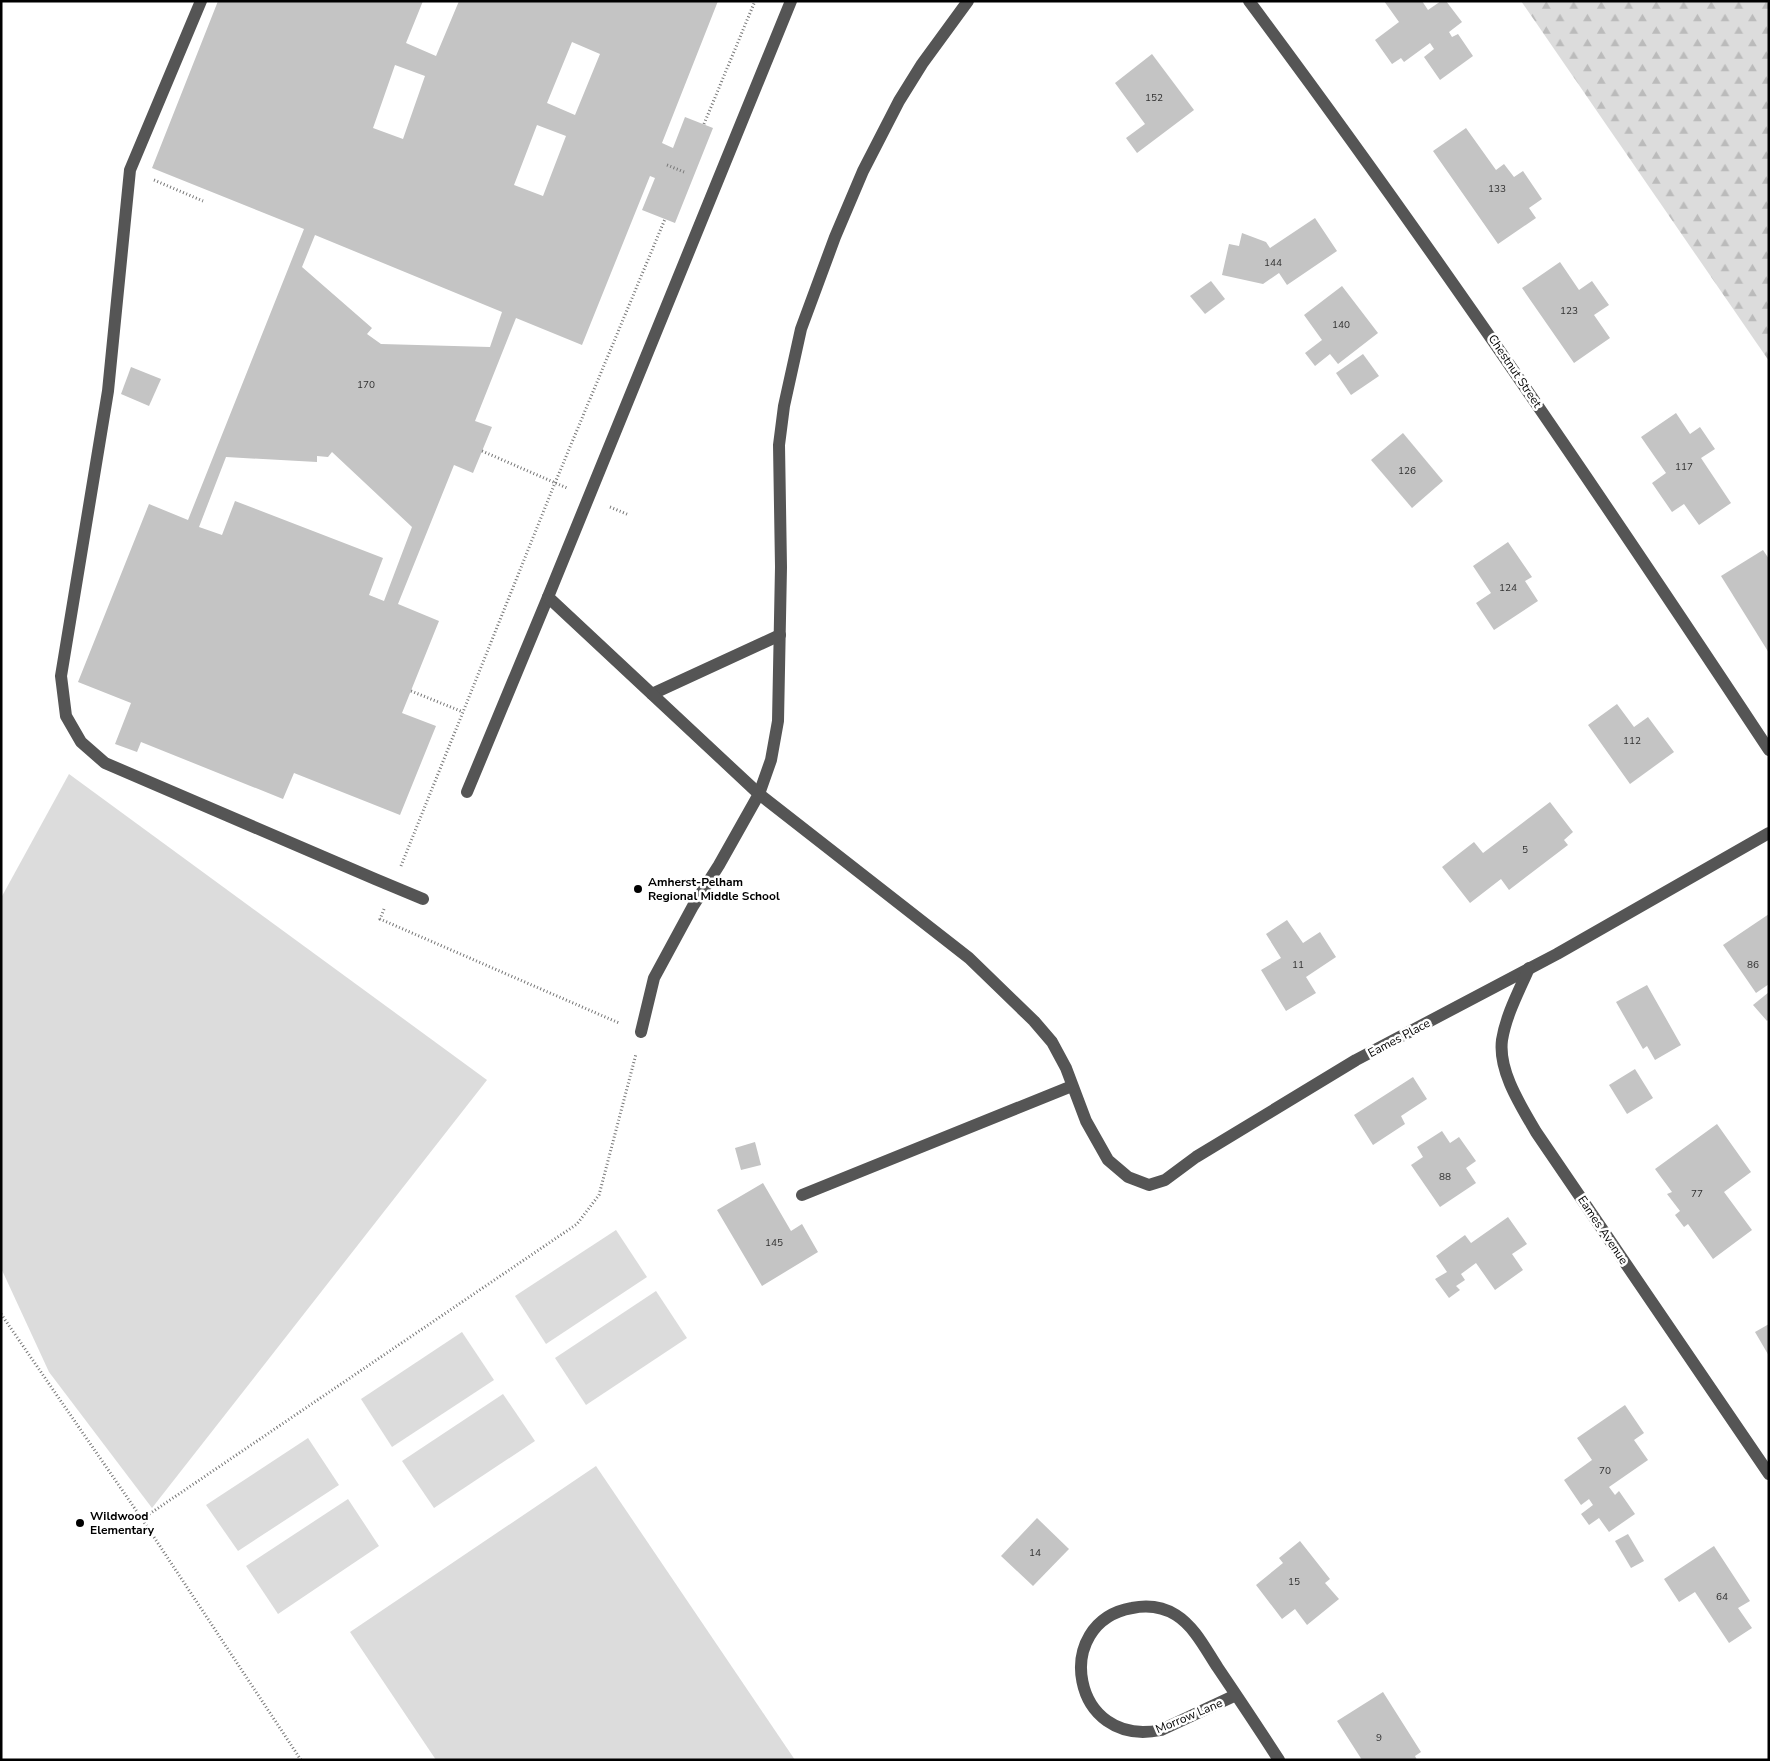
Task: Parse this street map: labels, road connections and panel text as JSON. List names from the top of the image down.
{
  "streets": {
    "street": [
      "Chestnut Street",
      "Eames Place",
      "Eames Avenue",
      "Morrow Lane"
    ]
  },
  "crossings": [
    ["Eames Place", "Eames Avenue"]
  ],
  "places": ["Amherst-Pelham Regional Middle School", "Wildwood Elementary"],
  "house_numbers": [
    "152",
    "133",
    "144",
    "123",
    "140",
    "170",
    "117",
    "126",
    "124",
    "112",
    "5",
    "11",
    "86",
    "88",
    "77",
    "145",
    "70",
    "14",
    "15",
    "64",
    "9"
  ]
}
